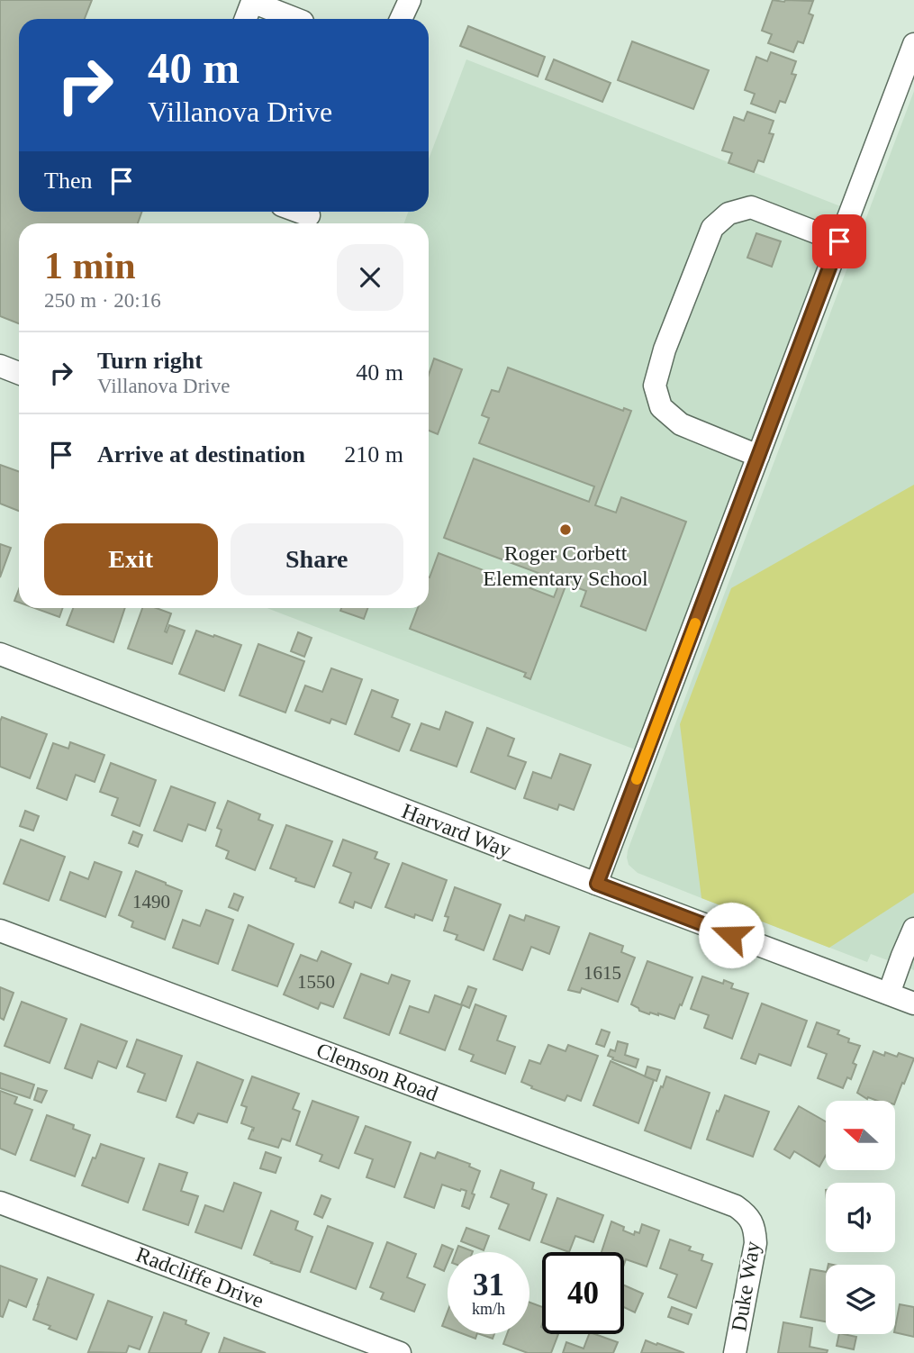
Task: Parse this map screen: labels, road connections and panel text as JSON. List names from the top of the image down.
{
  "streets": {
    "street": [
      "Harvard Way",
      "Clemson Road",
      "Radcliffe Drive",
      "Duke Way"
    ]
  },
  "crossings": [
    ["Clemson Road", "Duke Way"]
  ],
  "places": ["Roger Corbett Elementary School"],
  "house_numbers": ["1490", "1615", "1550"],
  "north": "left",
  "page": {
    "turn": ["40 m", "Villanova Drive"],
    "then": "Then",
    "heading": ["1 min", "250 m · 20:16"],
    "list": [
      {
        "name": "Turn right",
        "note": "Villanova Drive",
        "value": "40 m"
      },
      {
        "name": "Arrive at destination",
        "value": "210 m"
      }
    ],
    "buttons": ["Exit", "Share"],
    "speed": "31 km/h",
    "limit": "40"
  }
}
